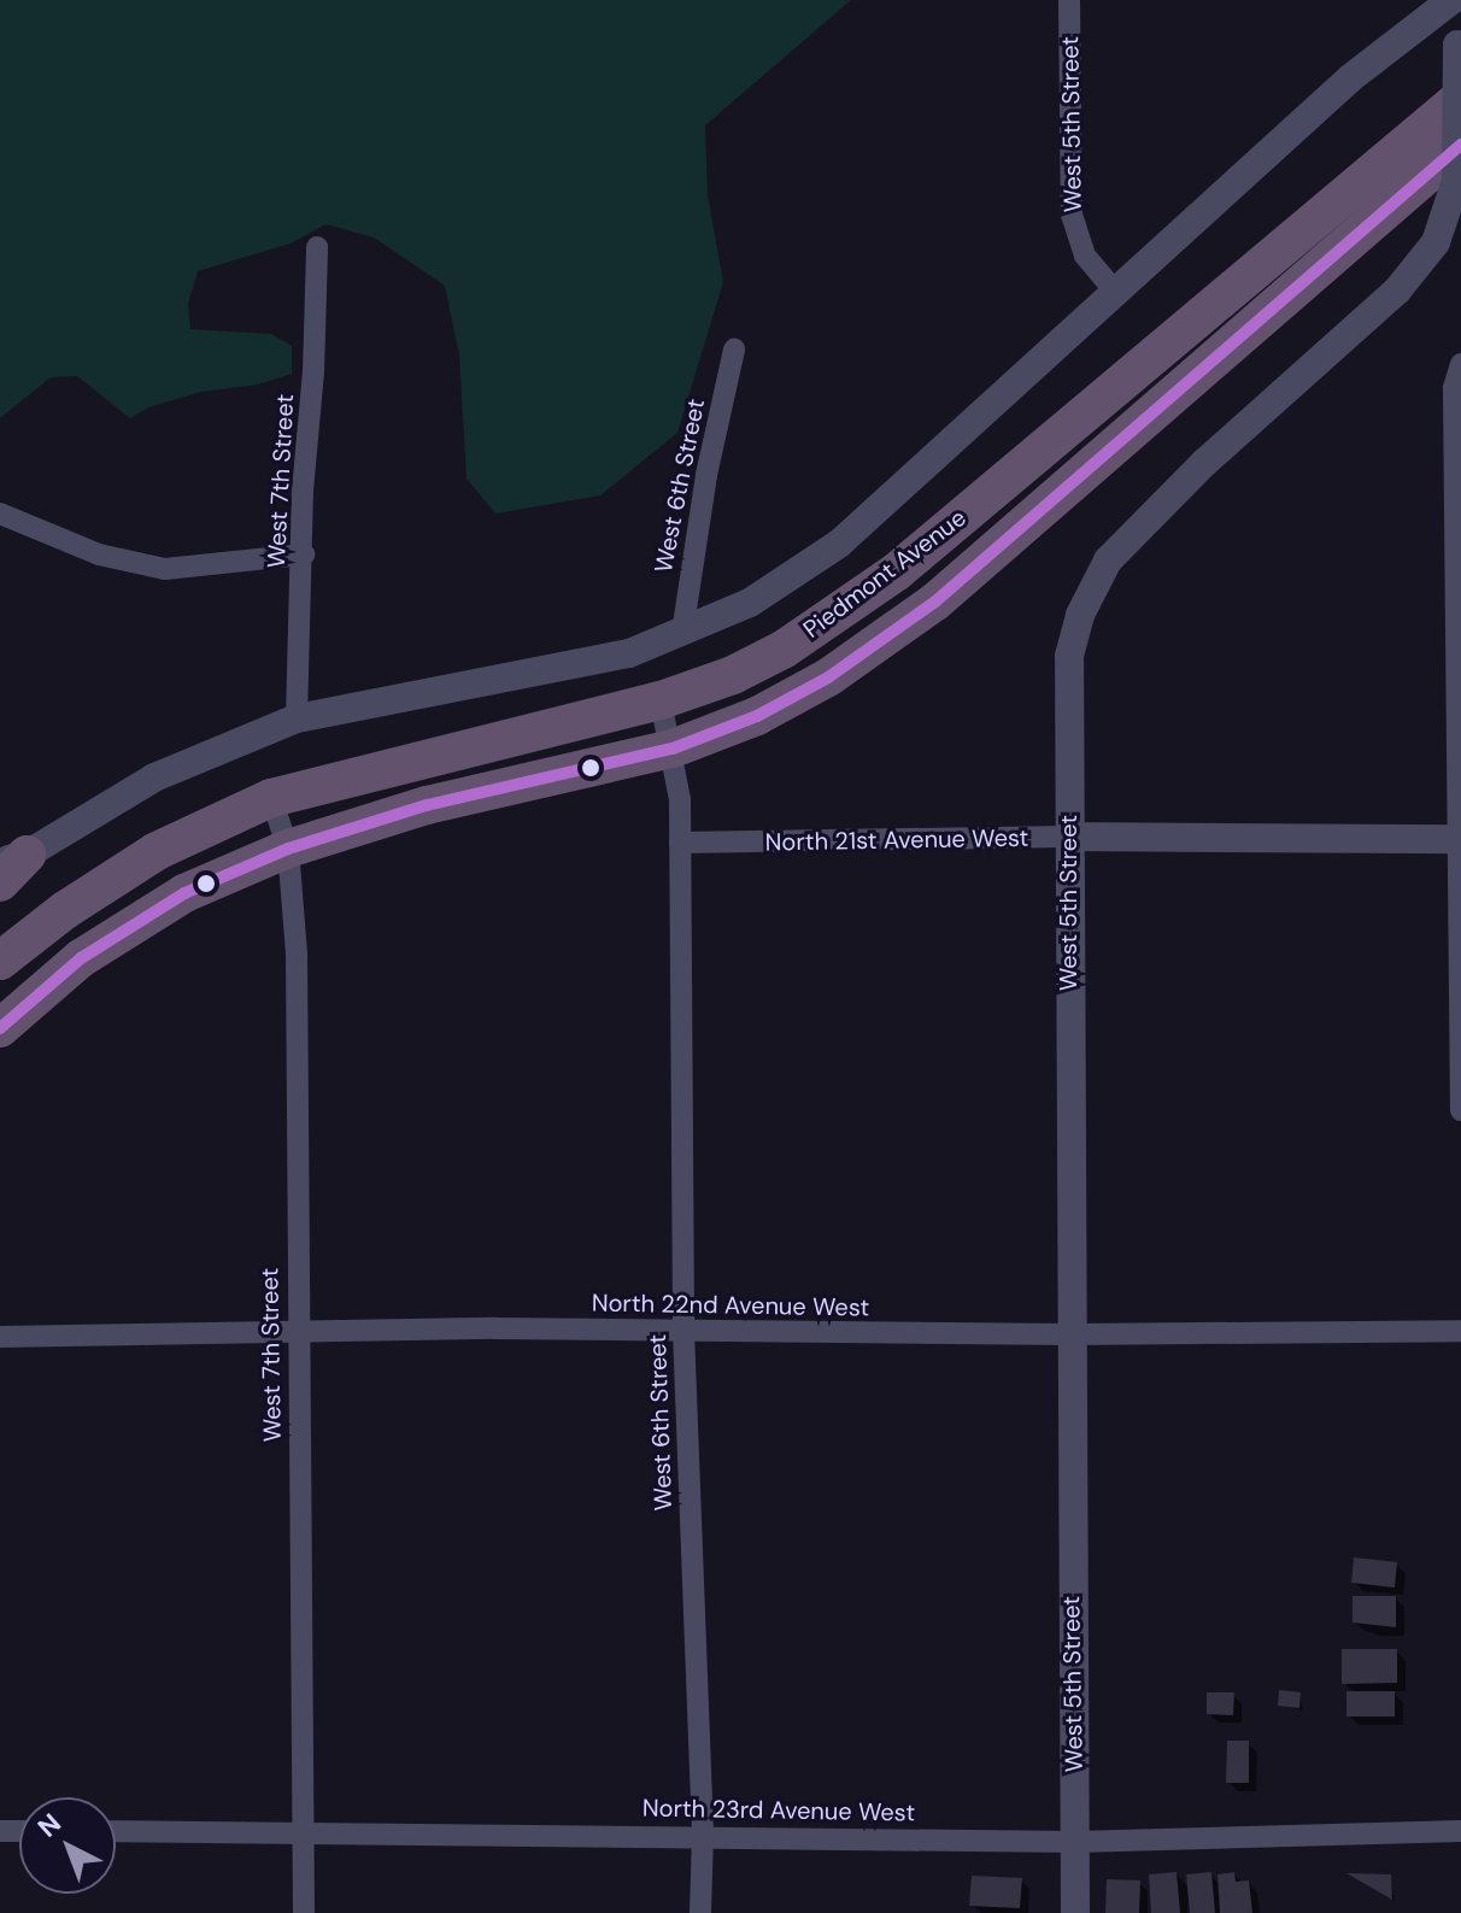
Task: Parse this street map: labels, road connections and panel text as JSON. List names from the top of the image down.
{
  "streets": {
    "highway": ["Piedmont Avenue"],
    "street": [
      "West 5th Street",
      "West 7th Street",
      "West 6th Street",
      "North 21st Avenue West",
      "North 22nd Avenue West",
      "North 23rd Avenue West"
    ]
  },
  "crossings": [
    ["West 5th Street", "North 21st Avenue West"],
    ["West 5th Street", "North 22nd Avenue West"],
    ["West 5th Street", "North 23rd Avenue West"],
    ["West 7th Street", "Piedmont Avenue"],
    ["West 7th Street", "North 22nd Avenue West"],
    ["West 7th Street", "North 23rd Avenue West"],
    ["West 6th Street", "Piedmont Avenue"],
    ["West 6th Street", "North 21st Avenue West"],
    ["West 6th Street", "North 22nd Avenue West"],
    ["West 6th Street", "North 23rd Avenue West"]
  ],
  "north": "top left"
}
